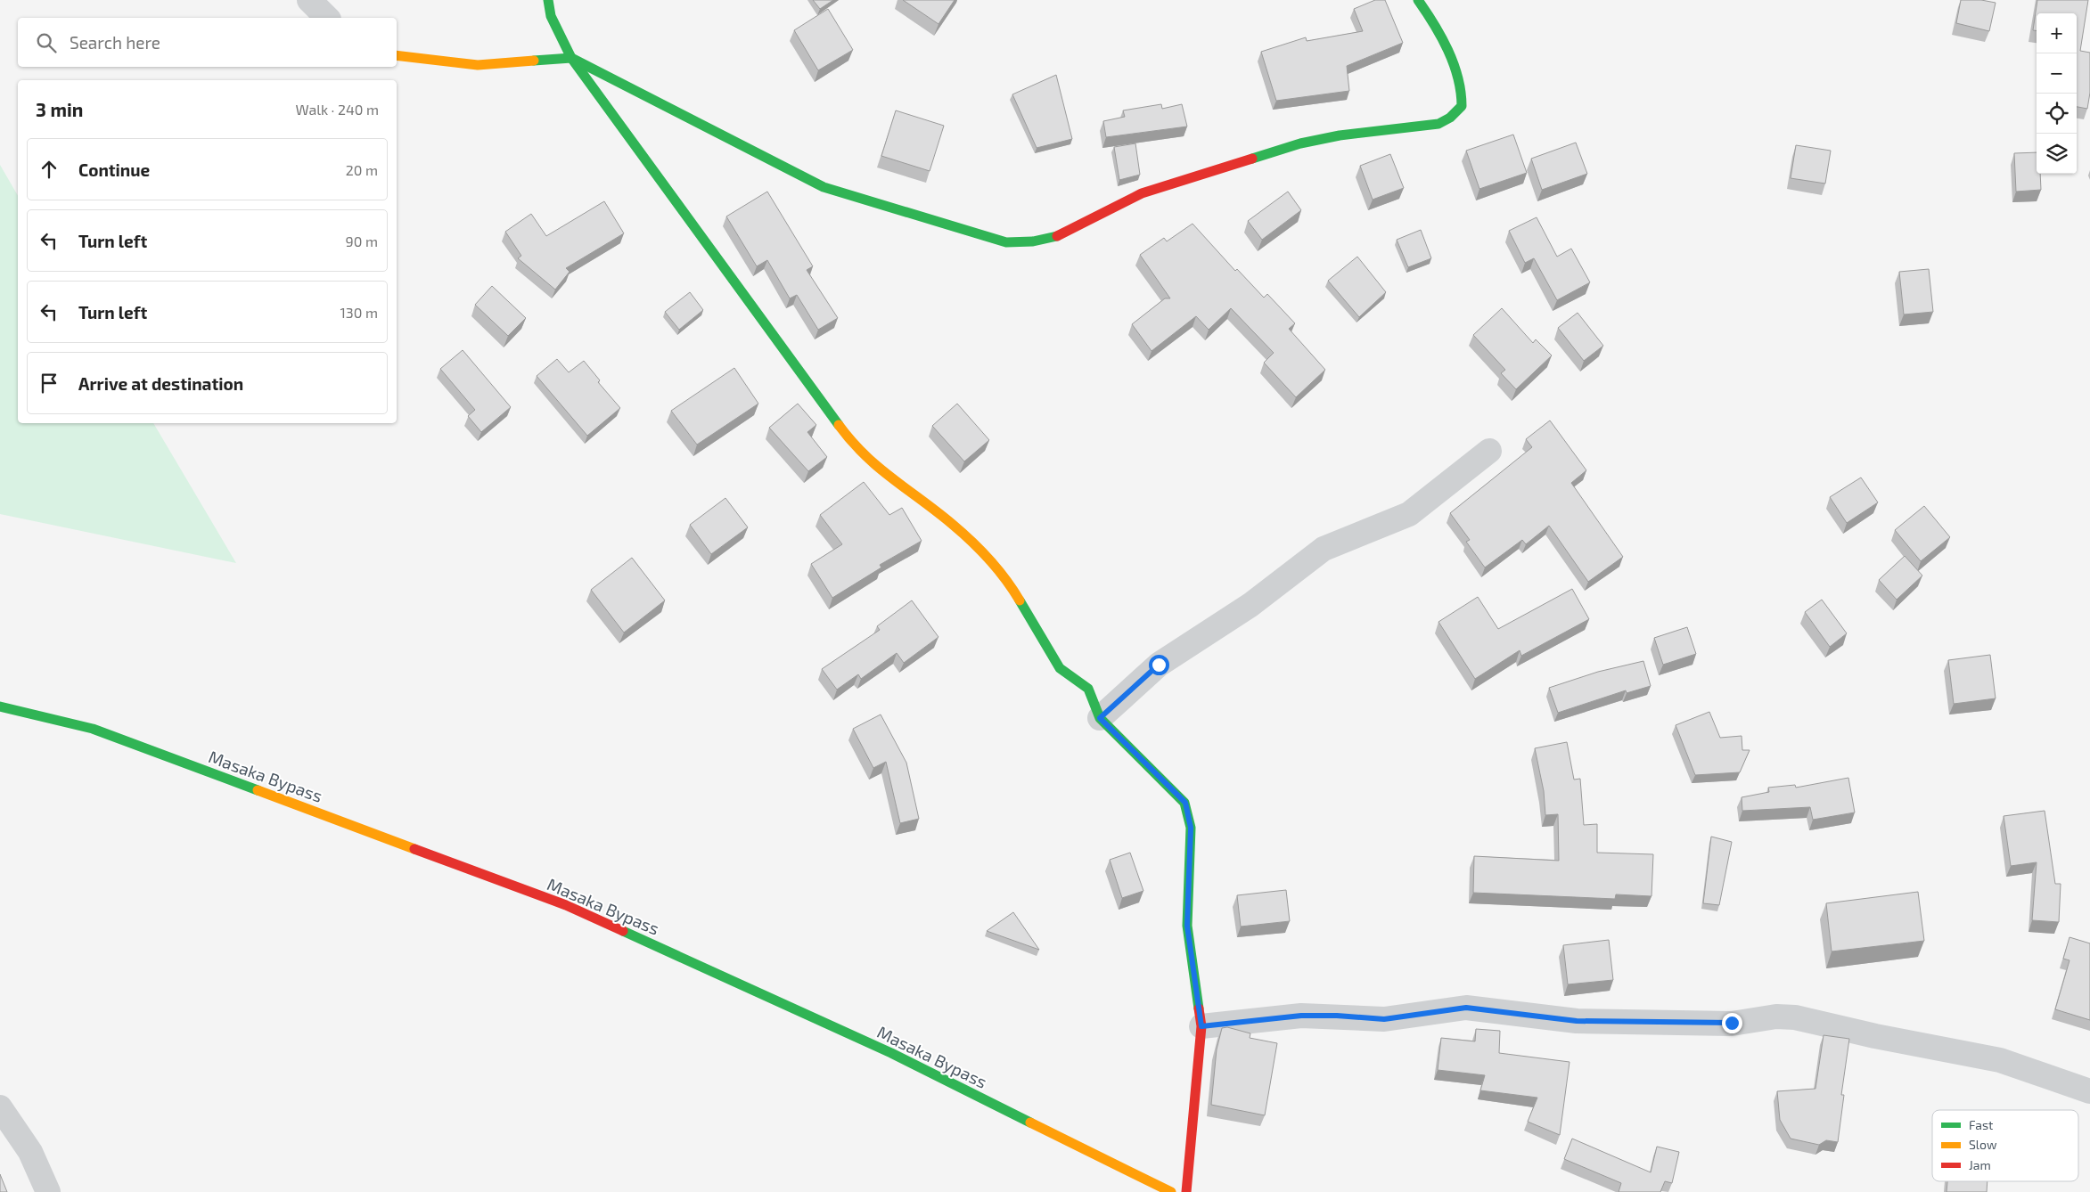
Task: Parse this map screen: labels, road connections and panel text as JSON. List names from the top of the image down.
{
  "streets": {
    "main road": ["Masaka Bypass"]
  },
  "legend": ["Fast", "Slow", "Jam"],
  "page": {
    "map_buttons": ["+", "−"],
    "search": "Search here",
    "heading": ["3 min", "Walk · 240 m"],
    "list": [
      ["Continue", "20 m"],
      ["Turn left", "90 m"],
      ["Turn left", "130 m"],
      "Arrive at destination"
    ]
  }
}
